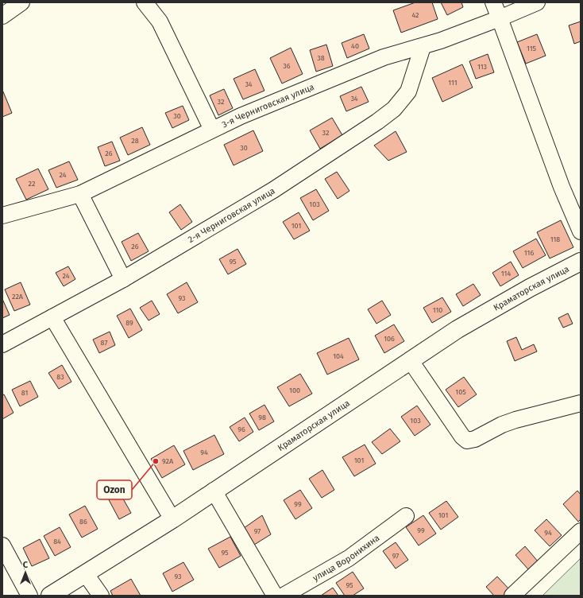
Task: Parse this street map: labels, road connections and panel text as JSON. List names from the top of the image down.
{
  "streets": {
    "main road": ["Краматорская улица"],
    "street": ["3-я Черниговская улица", "2-я Черниговская улица", "улица Воронихина"]
  },
  "crossings": [
    ["3-я Черниговская улица", "2-я Черниговская улица"]
  ],
  "places": ["Ozon"],
  "house_numbers": [
    "42",
    "40",
    "115",
    "38",
    "36",
    "113",
    "111",
    "34",
    "34",
    "32",
    "30",
    "32",
    "28",
    "30",
    "26",
    "24",
    "22",
    "103",
    "101",
    "118",
    "26",
    "116",
    "95",
    "114",
    "24",
    "22А",
    "93",
    "110",
    "89",
    "106",
    "87",
    "104",
    "83",
    "100",
    "105",
    "81",
    "98",
    "103",
    "96",
    "94",
    "101",
    "92А",
    "99",
    "101",
    "86",
    "99",
    "97",
    "94",
    "84",
    "95",
    "97",
    "93",
    "95"
  ],
  "north": "top"
}
